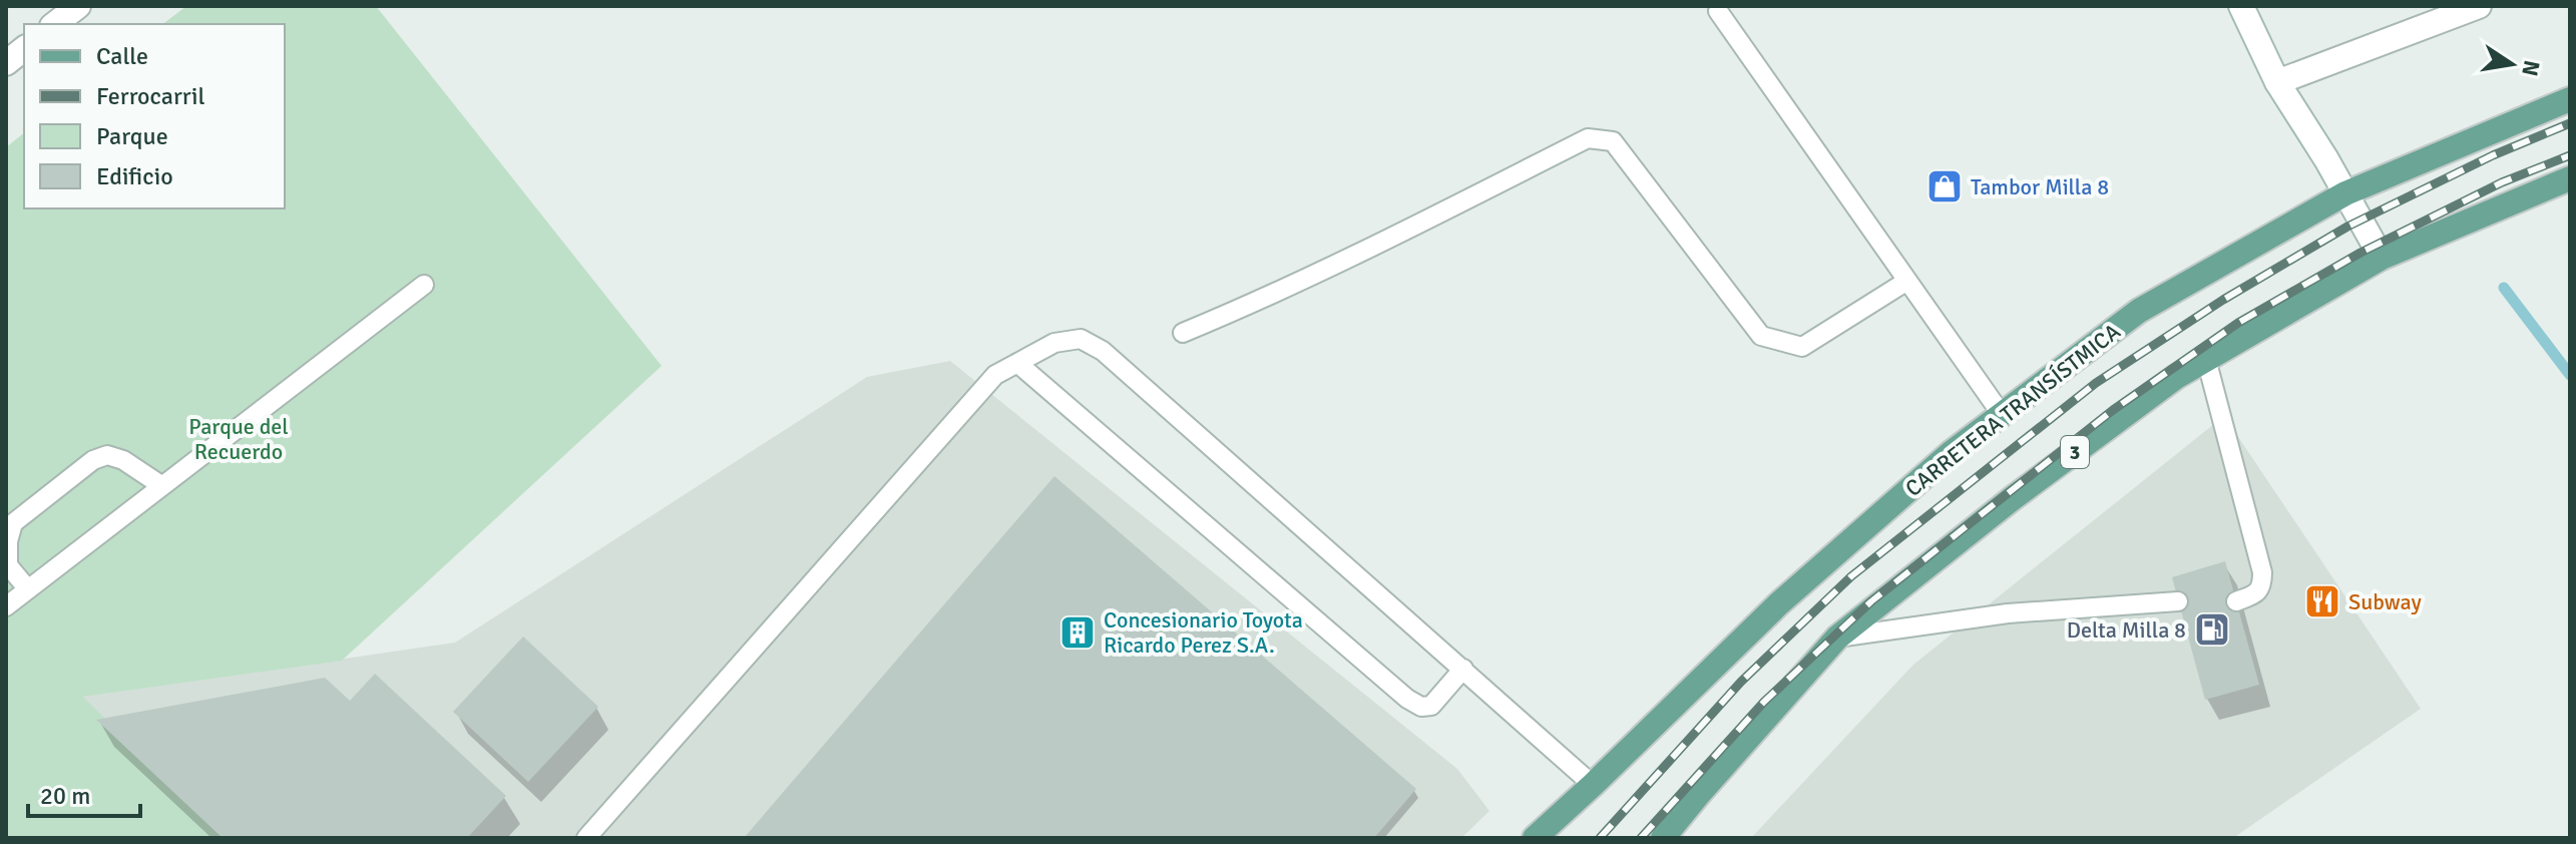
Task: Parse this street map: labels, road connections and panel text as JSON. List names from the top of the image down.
{
  "streets": {
    "main road": ["CARRETERA TRANSÍSTMICA", "3"]
  },
  "parks": ["Parque del Recuerdo"],
  "places": {
    "shop": ["Tambor Milla 8"],
    "restaurant": ["Subway"],
    "fuel station": ["Delta Milla 8"],
    "building": ["Concesionario Toyota Ricardo Perez S.A."]
  },
  "legend": [
    "Calle",
    "Ferrocarril",
    "Parque",
    "Edificio"
  ],
  "scale_bar": "20 m",
  "north": "right"
}
